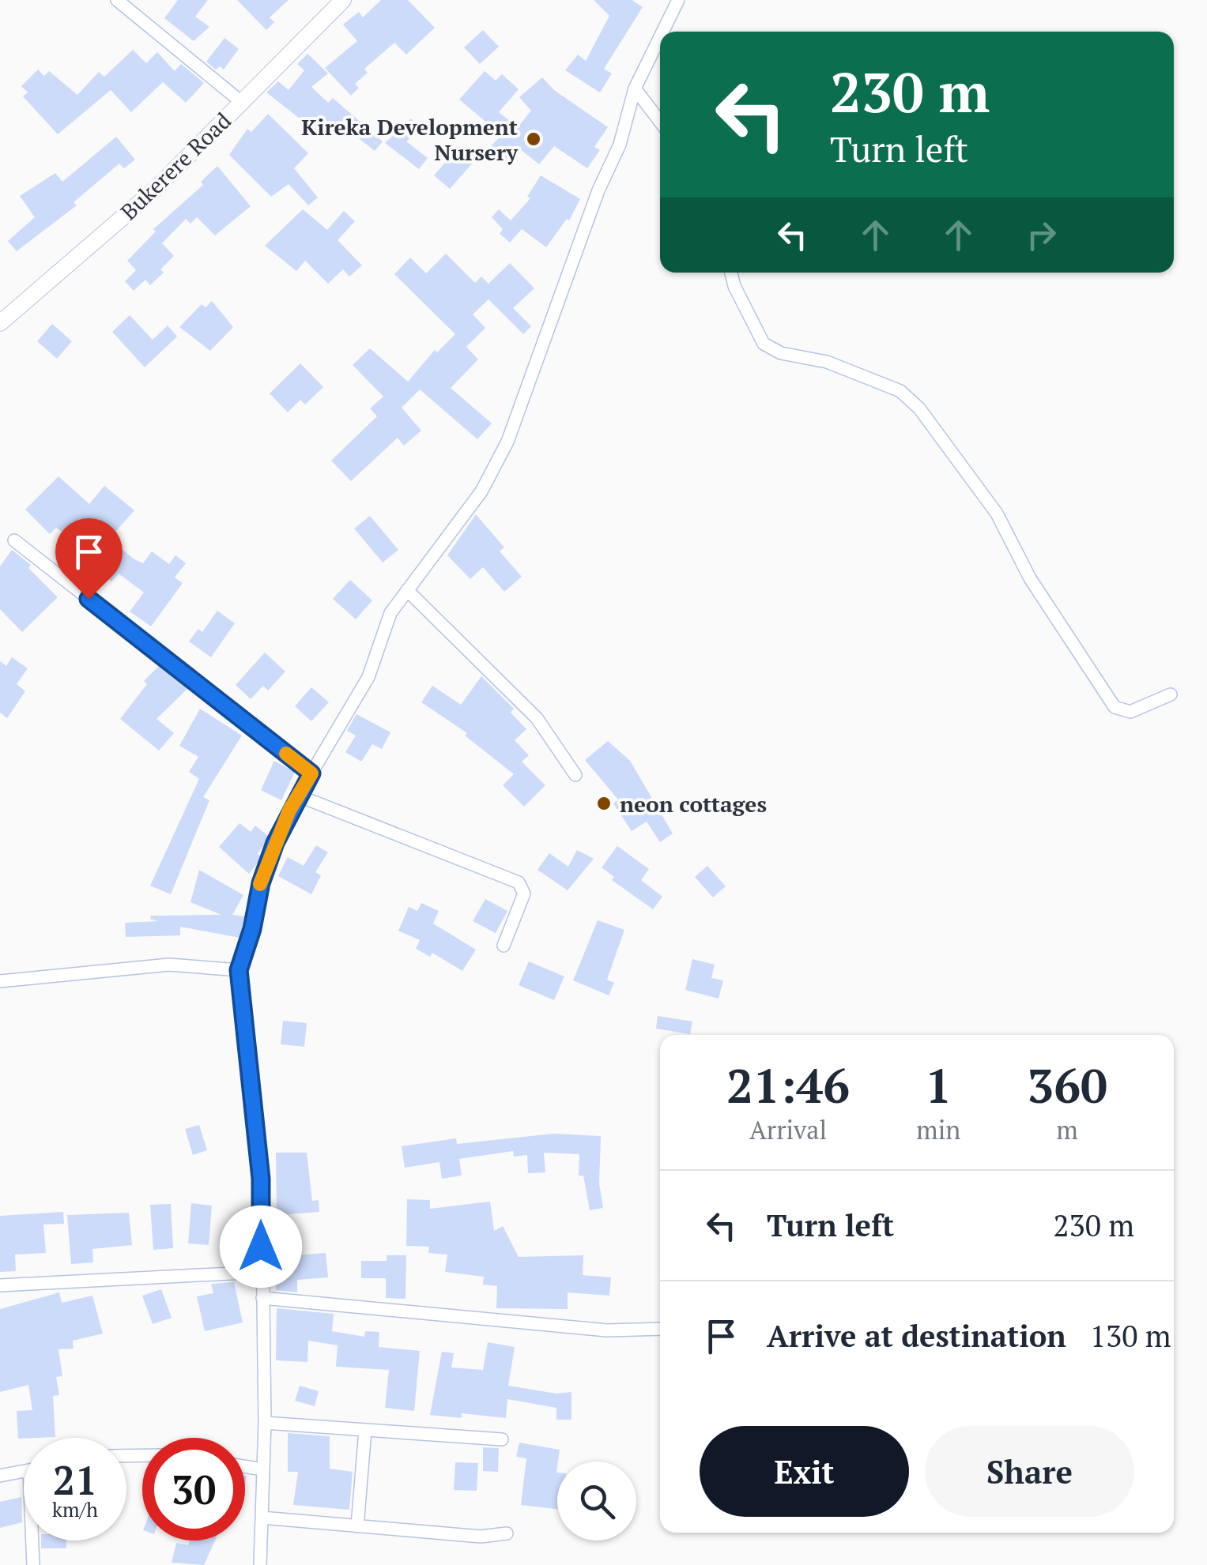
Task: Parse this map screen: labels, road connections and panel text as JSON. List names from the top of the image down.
{
  "streets": {
    "street": ["Bukerere Road"]
  },
  "places": ["Kireka Development Nursery", "neon cottages"],
  "page": {
    "turn": ["230 m", "Turn left"],
    "eta": [
      "21:46",
      "Arrival",
      "1",
      "min",
      "360",
      "m"
    ],
    "list": [
      {
        "name": "Turn left",
        "value": "230 m"
      },
      {
        "name": "Arrive at destination",
        "value": "130 m"
      }
    ],
    "buttons": ["Exit", "Share"],
    "speed": "21 km/h",
    "limit": "30"
  }
}
